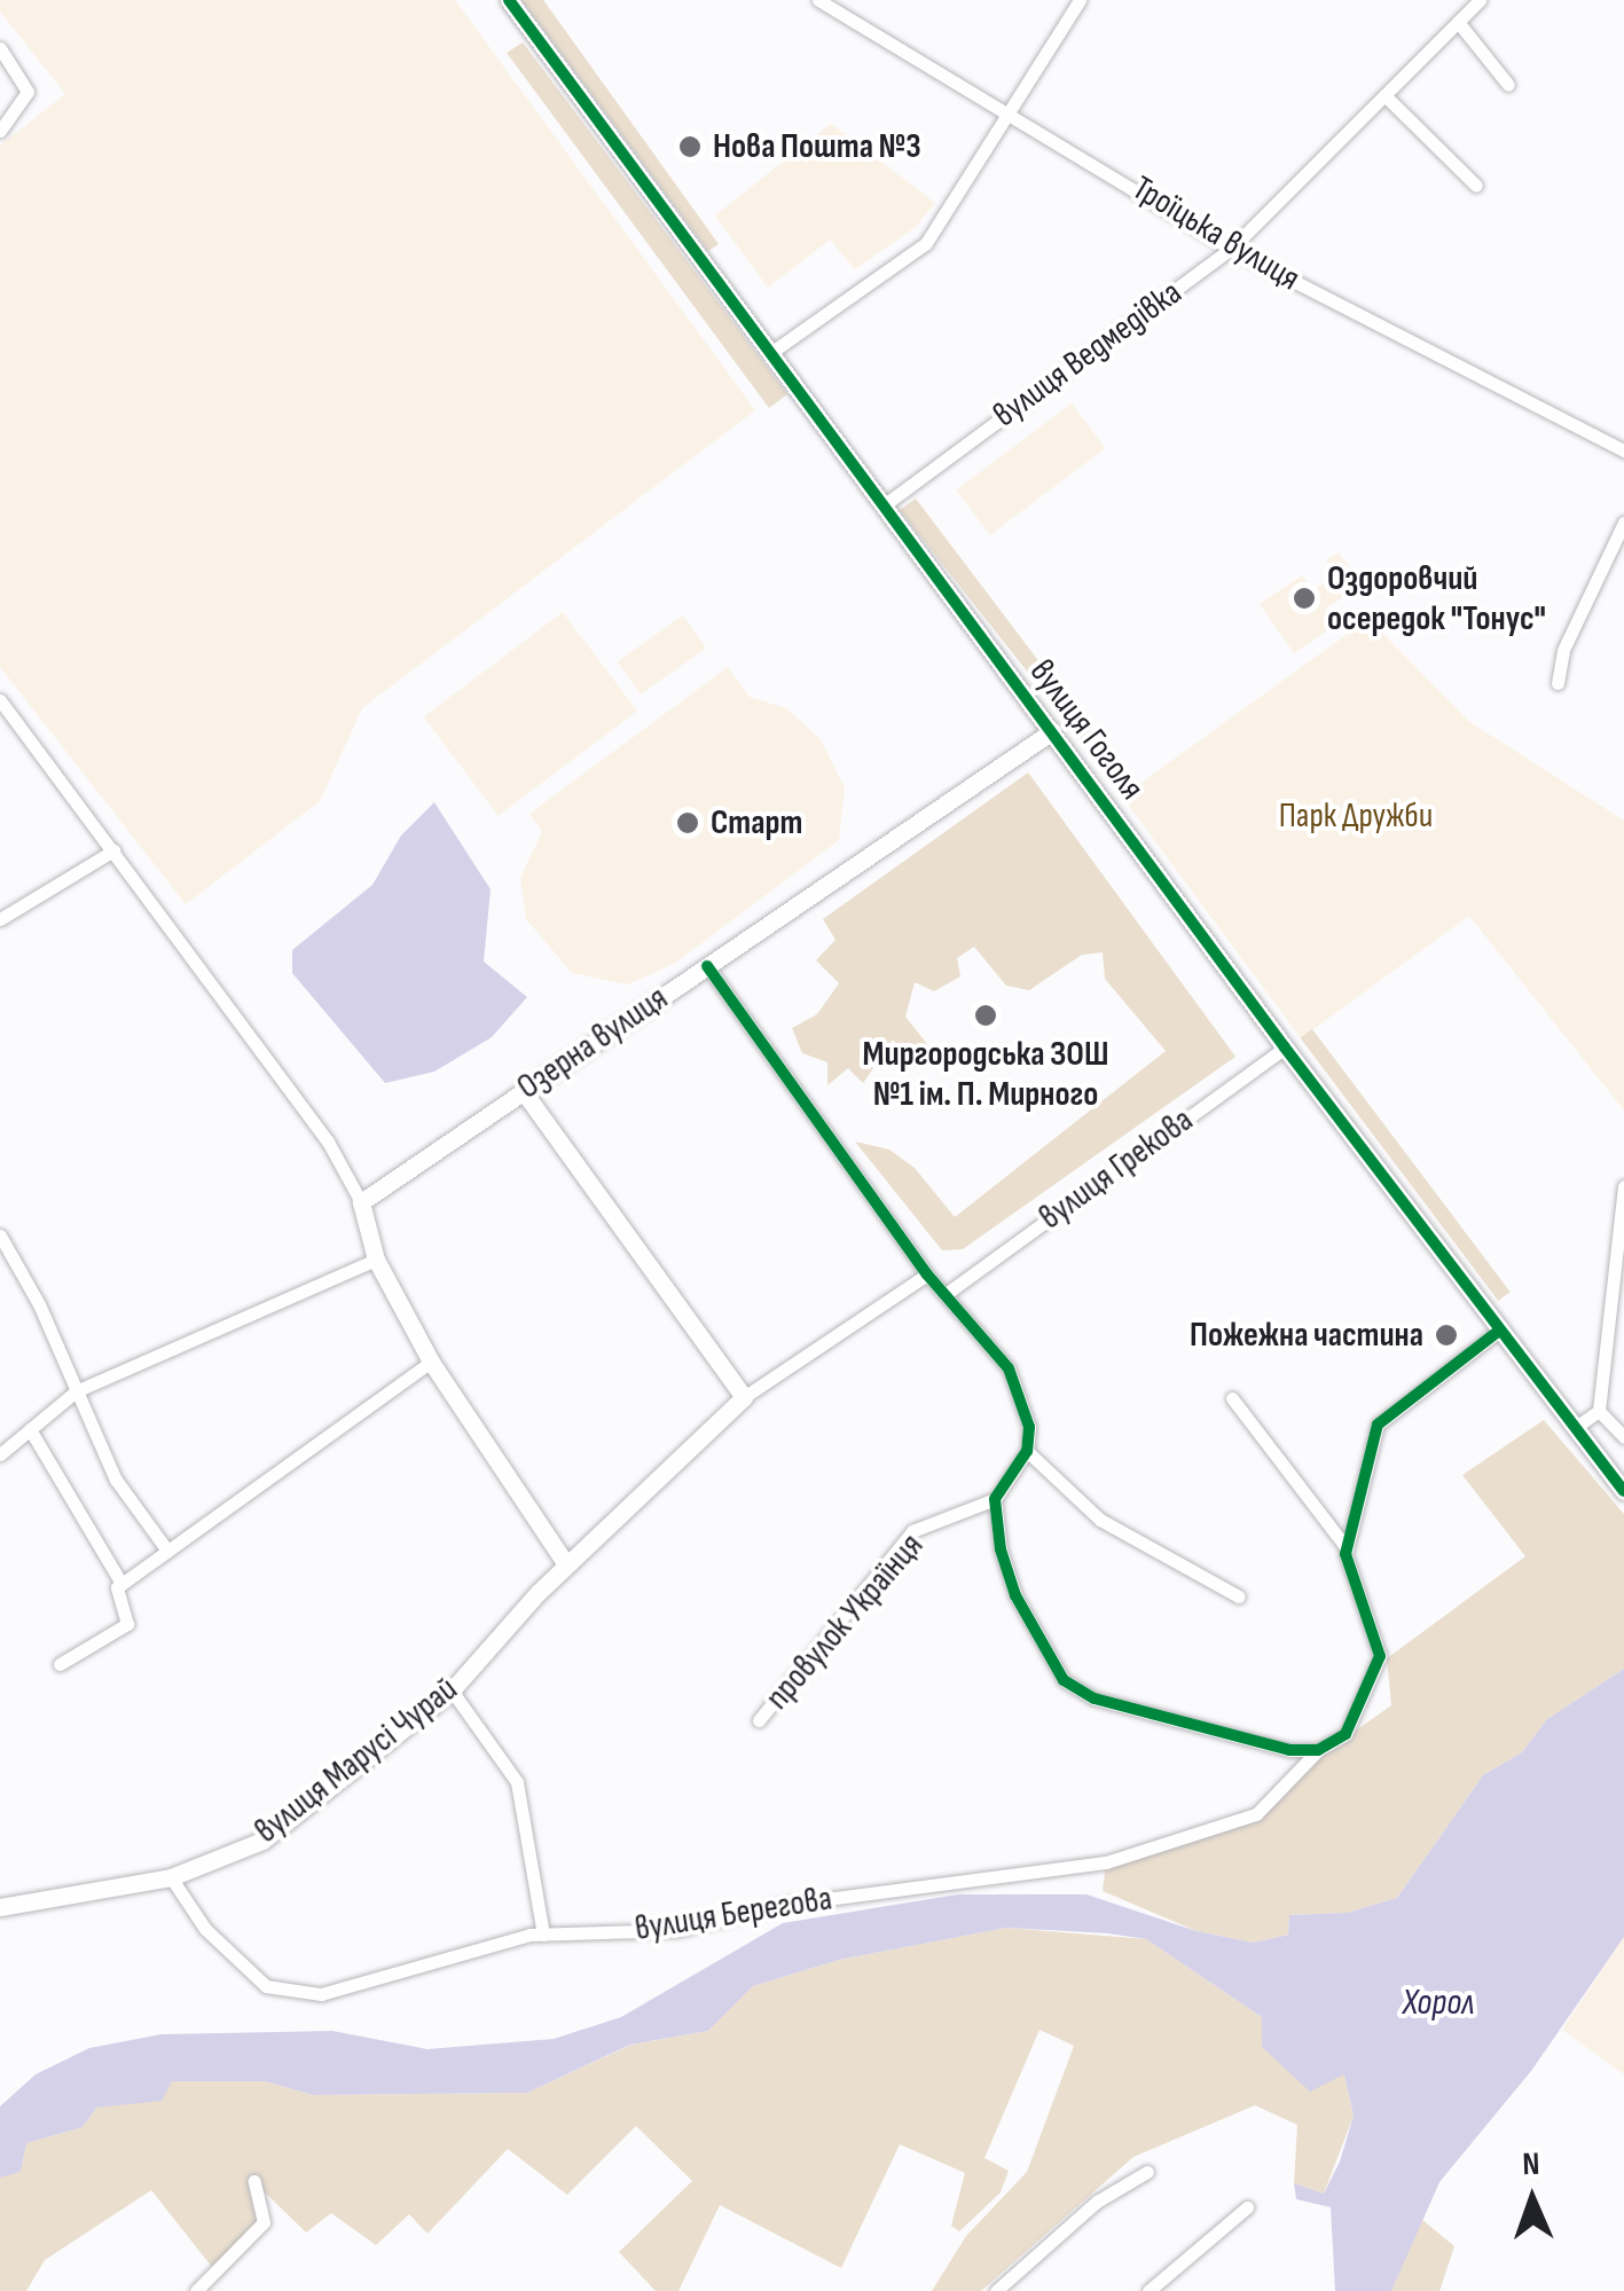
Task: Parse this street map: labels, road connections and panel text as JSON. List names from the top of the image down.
{
  "streets": {
    "street": [
      "Троїцька вулиця",
      "вулиця Ведмедівка",
      "вулиця Гоголя",
      "Озерна вулиця",
      "вулиця Грекова",
      "провулок Українця",
      "вулиця Марусі Чурай",
      "вулиця Берегова"
    ]
  },
  "crossings": [
    ["Троїцька вулиця", "вулиця Ведмедівка"],
    ["вулиця Ведмедівка", "вулиця Гоголя"],
    ["вулиця Гоголя", "Озерна вулиця"],
    ["вулиця Гоголя", "вулиця Грекова"],
    ["вулиця Марусі Чурай", "вулиця Берегова"]
  ],
  "water": ["Хорол"],
  "parks": ["Парк Дружби"],
  "places": [
    "Нова Пошта №3",
    "Оздоровчий осередок \"Тонус\"",
    "Старт",
    "Миргородська ЗОШ №1 ім. П. Мирного",
    "Пожежна частина"
  ],
  "north": "top"
}
